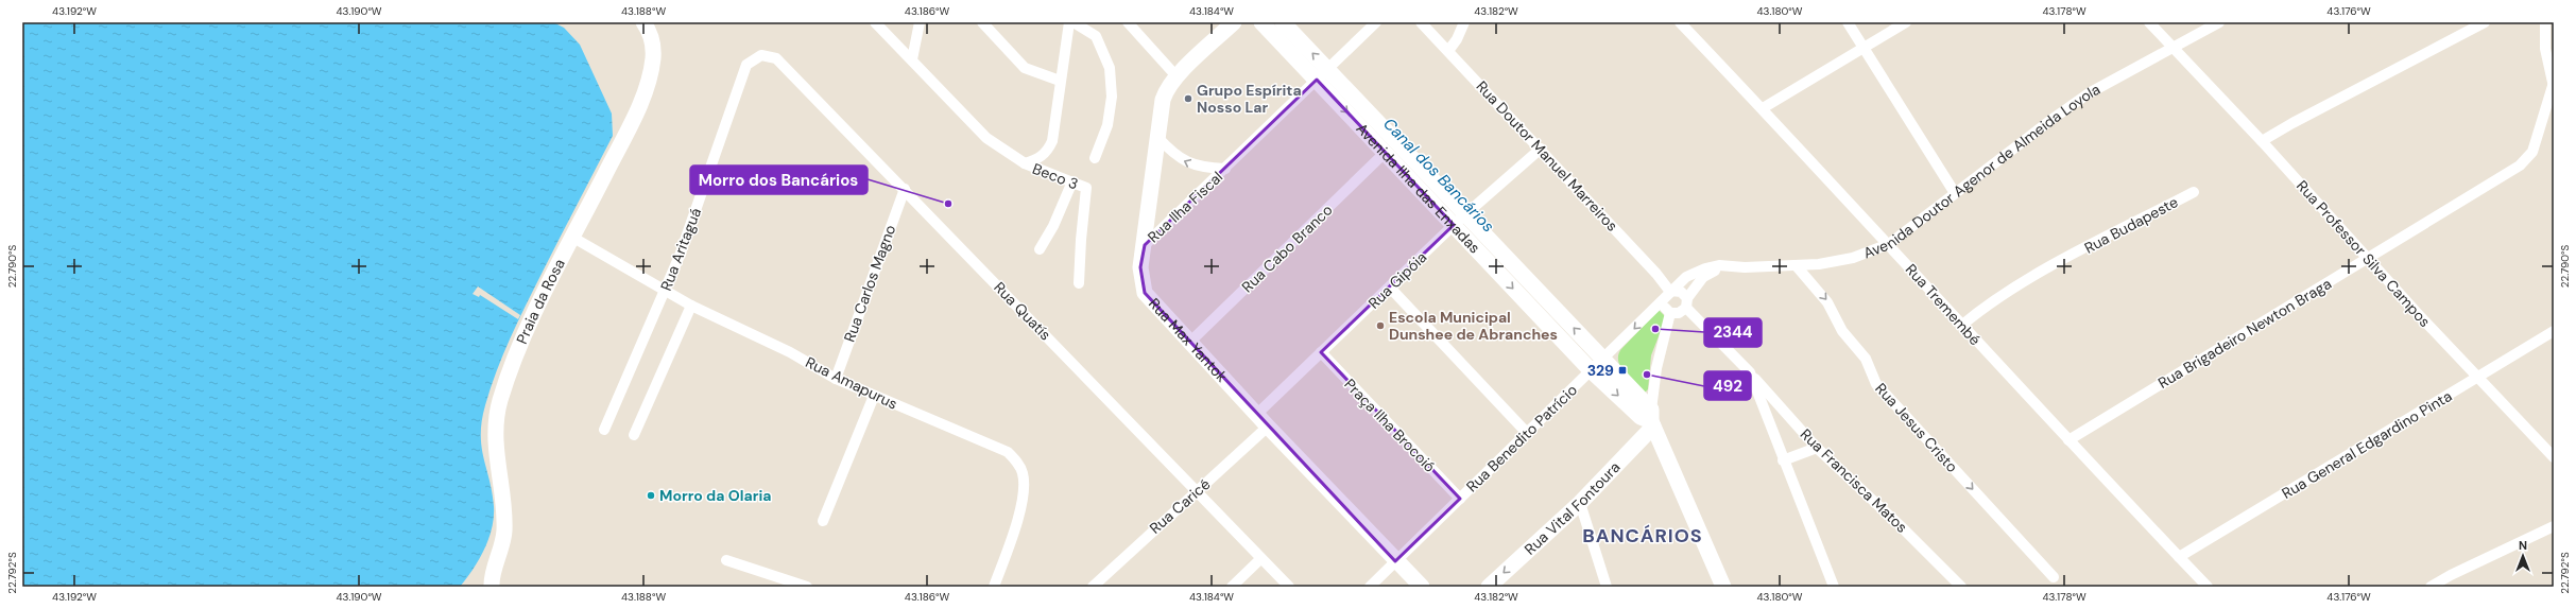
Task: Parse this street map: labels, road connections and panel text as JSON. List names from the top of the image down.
{
  "streets": {
    "street": [
      "Rua Doutor Manuel Marreiros",
      "Avenida Doutor Agenor de Almeida Loyola",
      "Beco 3",
      "Avenida Ilha das Enxadas",
      "Rua Ilha Fiscal",
      "Rua Budapeste",
      "Rua Cabo Branco",
      "Rua Aritaguá",
      "Rua Professor Silva Campos",
      "Rua Gipóia",
      "Rua Carlos Magno",
      "Praia da Rosa",
      "Rua Tremembé",
      "Rua Quatís",
      "Rua Brigadeiro Newton Braga",
      "Rua Max Yantok",
      "Rua Amapurus",
      "Praça Ilha Brocoió",
      "Rua Jesus Cristo",
      "Rua Benedito Patrício",
      "Rua General Edgardino Pinta",
      "Rua Francisca Matos",
      "Rua Caricé",
      "Rua Vital Fontoura"
    ]
  },
  "crossings": [
    ["Rua Doutor Manuel Marreiros", "Avenida Doutor Agenor de Almeida Loyola"],
    ["Rua Doutor Manuel Marreiros", "Rua Gipóia"],
    ["Rua Doutor Manuel Marreiros", "Rua Benedito Patrício"],
    ["Avenida Doutor Agenor de Almeida Loyola", "Rua Professor Silva Campos"],
    ["Avenida Doutor Agenor de Almeida Loyola", "Rua Tremembé"],
    ["Avenida Doutor Agenor de Almeida Loyola", "Rua Jesus Cristo"],
    ["Avenida Doutor Agenor de Almeida Loyola", "Rua Benedito Patrício"],
    ["Avenida Ilha das Enxadas", "Rua Ilha Fiscal"],
    ["Avenida Ilha das Enxadas", "Rua Cabo Branco"],
    ["Avenida Ilha das Enxadas", "Rua Gipóia"],
    ["Avenida Ilha das Enxadas", "Rua Benedito Patrício"],
    ["Avenida Ilha das Enxadas", "Rua Vital Fontoura"],
    ["Rua Ilha Fiscal", "Rua Max Yantok"],
    ["Rua Budapeste", "Rua Tremembé"],
    ["Rua Cabo Branco", "Rua Max Yantok"],
    ["Rua Aritaguá", "Rua Quatís"],
    ["Rua Aritaguá", "Rua Amapurus"],
    ["Rua Professor Silva Campos", "Rua Brigadeiro Newton Braga"],
    ["Rua Professor Silva Campos", "Rua General Edgardino Pinta"],
    ["Rua Gipóia", "Rua Max Yantok"],
    ["Rua Gipóia", "Praça Ilha Brocoió"],
    ["Rua Carlos Magno", "Rua Quatís"],
    ["Rua Carlos Magno", "Rua Amapurus"],
    ["Praia da Rosa", "Rua Amapurus"],
    ["Rua Tremembé", "Rua Brigadeiro Newton Braga"],
    ["Rua Tremembé", "Rua General Edgardino Pinta"],
    ["Rua Quatís", "Rua Caricé"],
    ["Rua Max Yantok", "Rua Benedito Patrício"],
    ["Rua Max Yantok", "Rua Caricé"],
    ["Praça Ilha Brocoió", "Rua Benedito Patrício"]
  ],
  "one_way": ["Rua Jesus Cristo", "Rua Vital Fontoura"],
  "districts": ["BANCÁRIOS"],
  "water": ["Canal dos Bancários"],
  "places": {
    "other": [
      "Grupo Espírita Nosso Lar",
      "Morro dos Bancários",
      "Escola Municipal Dunshee de Abranches",
      "2344",
      "492",
      "Morro da Olaria"
    ],
    "transit": ["329"]
  },
  "north": "top",
  "coordinates": [
    "43.192°W",
    "43.190°W",
    "43.188°W",
    "43.186°W",
    "43.184°W",
    "43.182°W",
    "43.180°W",
    "43.178°W",
    "43.176°W",
    "22.790°S",
    "22.792°S"
  ]
}
